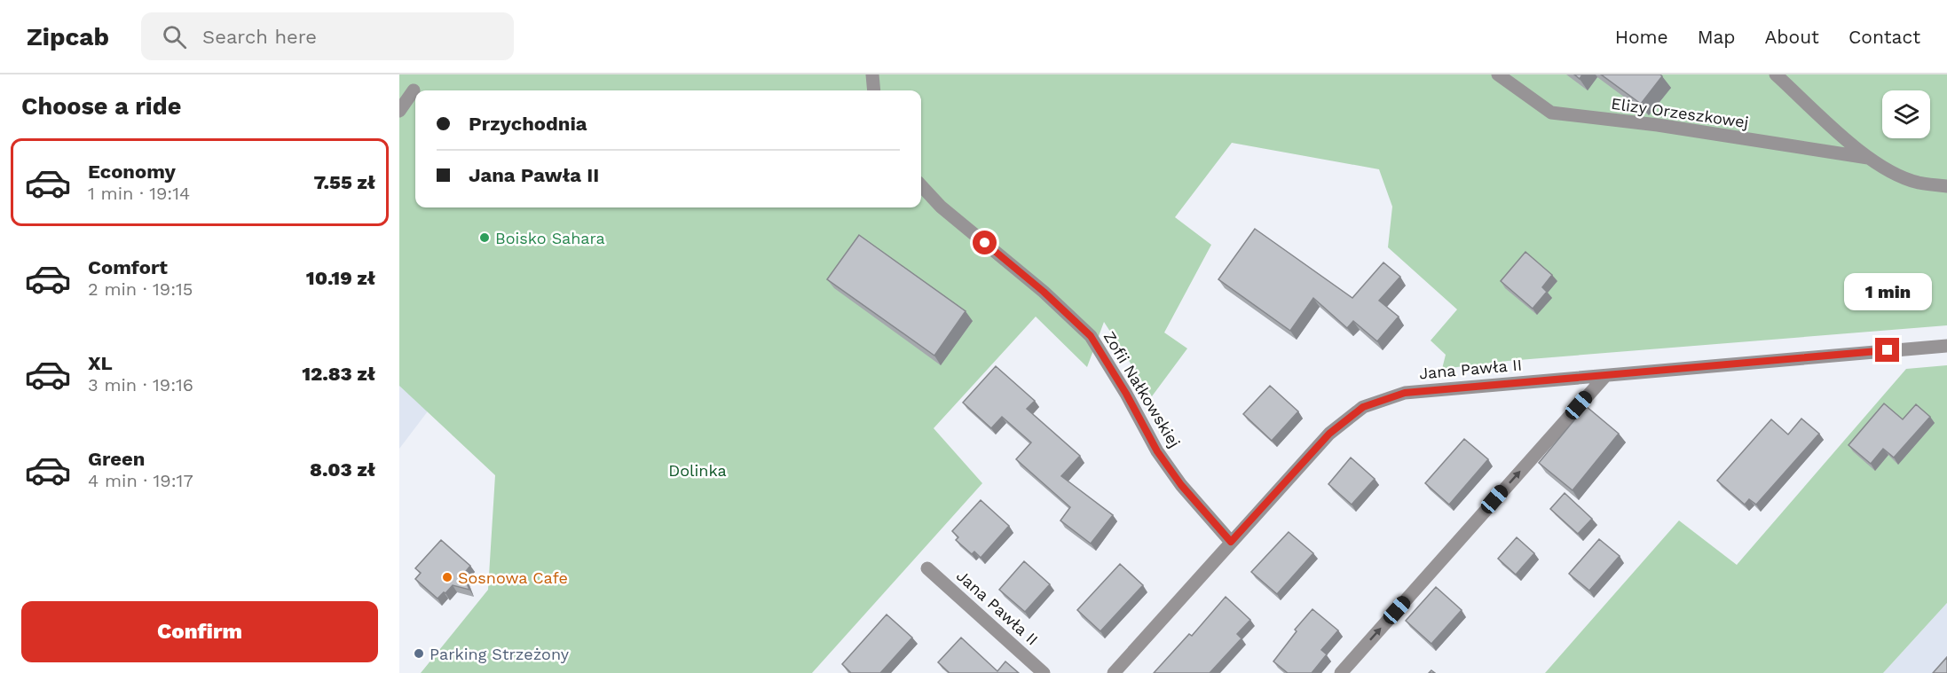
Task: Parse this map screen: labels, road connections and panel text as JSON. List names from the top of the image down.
{
  "streets": {
    "street": ["Elizy Orzeszkowej", "Jana Pawła II", "Zofii Nałkowskiej"]
  },
  "crossings": [
    ["Jana Pawła II", "Zofii Nałkowskiej"]
  ],
  "parks": ["Dolinka"],
  "places": ["Boisko Sahara", "Sosnowa Cafe", "Parking Strzeżony"],
  "page": {
    "header": "Zipcab",
    "search": "Search here",
    "nav": [
      "Home",
      "Map",
      "About",
      "Contact"
    ],
    "heading": "Choose a ride",
    "banner": ["Przychodnia", "Jana Pawła II"],
    "list": [
      {
        "name": "Economy",
        "note": "1 min · 19:14",
        "value": "7.55 zł"
      },
      {
        "name": "Comfort",
        "note": "2 min · 19:15",
        "value": "10.19 zł"
      },
      {
        "name": "XL",
        "note": "3 min · 19:16",
        "value": "12.83 zł"
      },
      {
        "name": "Green",
        "note": "4 min · 19:17",
        "value": "8.03 zł"
      }
    ],
    "bubble": "1 min",
    "buttons": "Confirm"
  }
}
